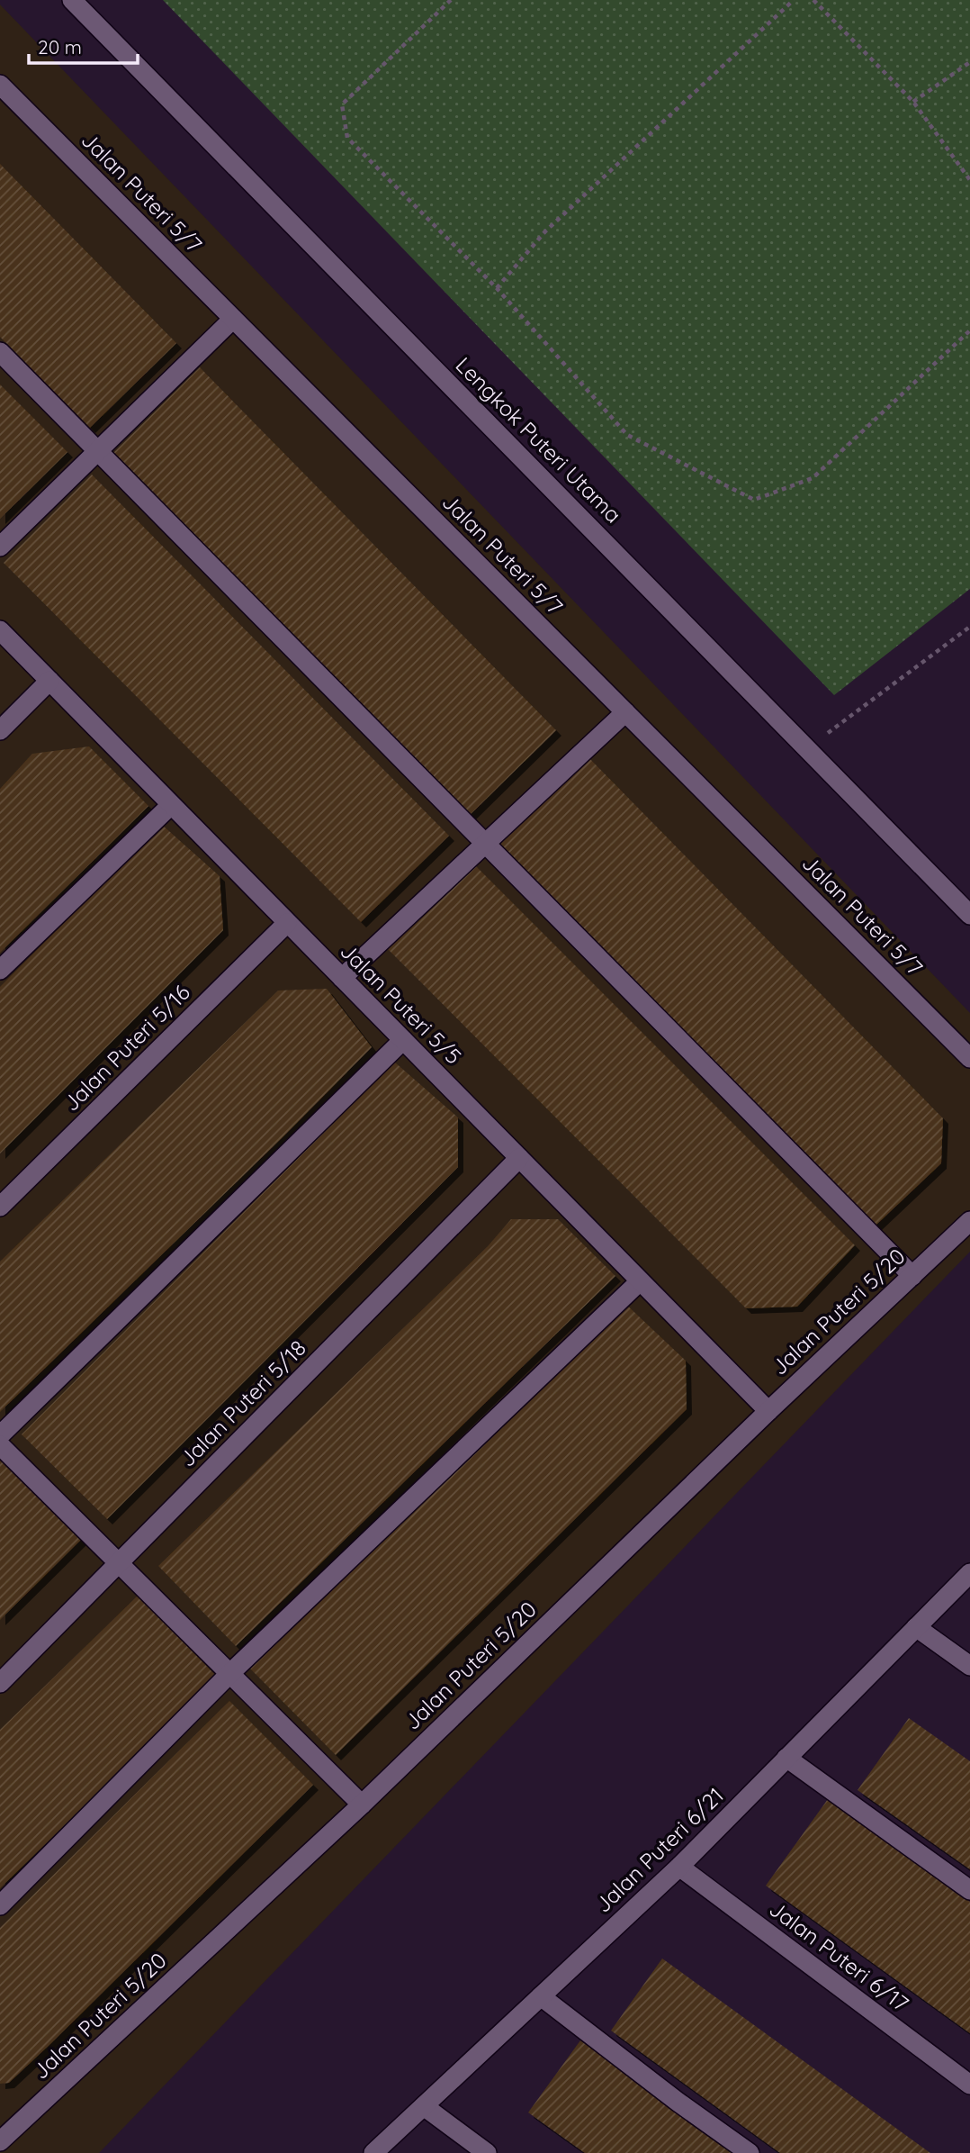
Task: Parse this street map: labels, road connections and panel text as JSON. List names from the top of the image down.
{
  "streets": {
    "street": [
      "Jalan Puteri 5/7",
      "Lengkok Puteri Utama",
      "Jalan Puteri 5/5",
      "Jalan Puteri 5/16",
      "Jalan Puteri 5/20",
      "Jalan Puteri 5/18",
      "Jalan Puteri 6/21",
      "Jalan Puteri 6/17"
    ]
  },
  "crossings": [
    ["Jalan Puteri 5/5", "Jalan Puteri 5/16"],
    ["Jalan Puteri 5/5", "Jalan Puteri 5/20"],
    ["Jalan Puteri 5/5", "Jalan Puteri 5/18"],
    ["Jalan Puteri 6/21", "Jalan Puteri 6/17"]
  ],
  "scale_bar": "20 m"
}
